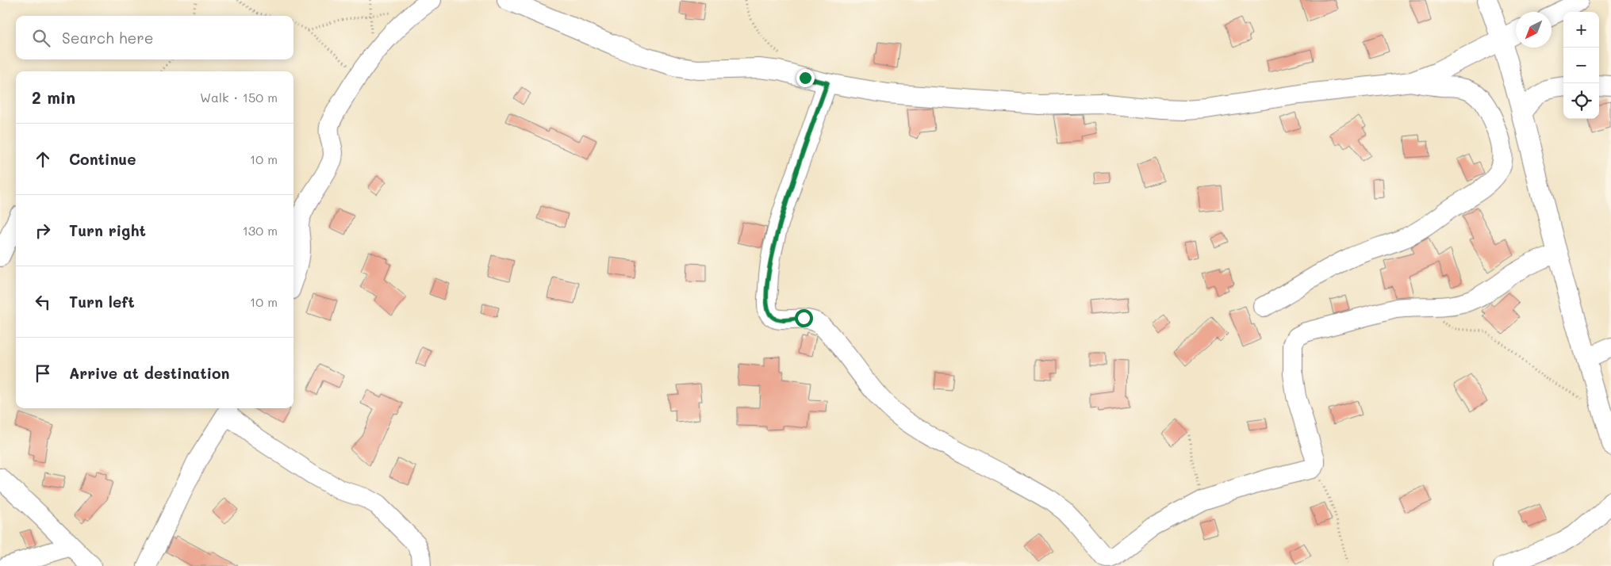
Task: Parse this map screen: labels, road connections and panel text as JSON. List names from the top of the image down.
{
  "north": "bottom left",
  "page": {
    "map_buttons": ["+", "−"],
    "search": "Search here",
    "heading": ["2 min", "Walk · 150 m"],
    "list": [
      ["Continue", "10 m"],
      ["Turn right", "130 m"],
      ["Turn left", "10 m"],
      "Arrive at destination"
    ]
  }
}
